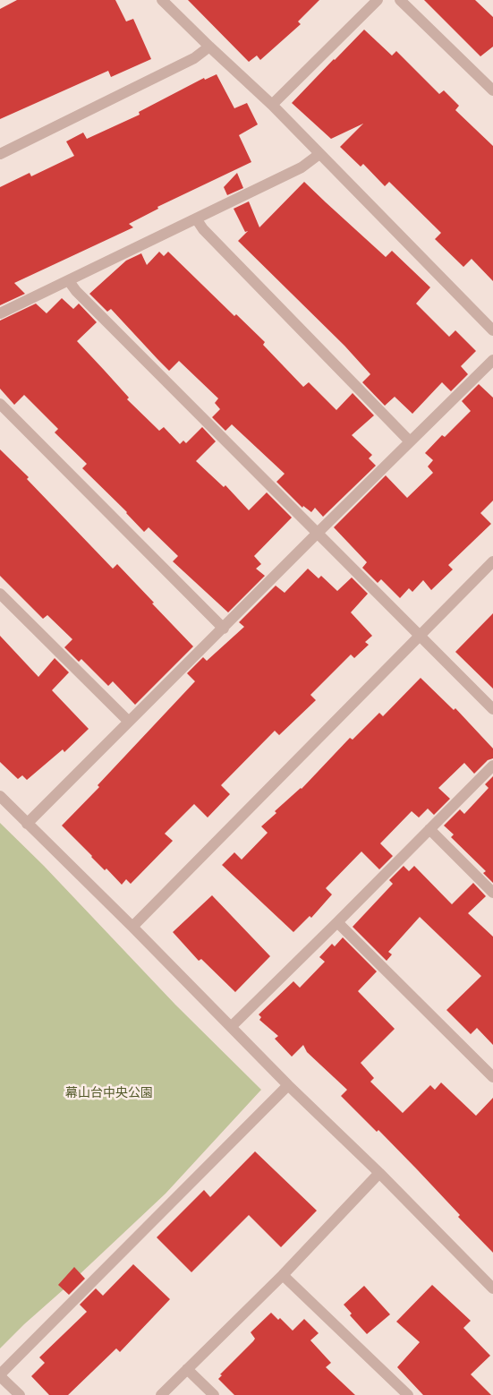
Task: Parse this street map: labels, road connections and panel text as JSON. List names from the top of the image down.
{
  "parks": ["幕山台中央公園"]
}
